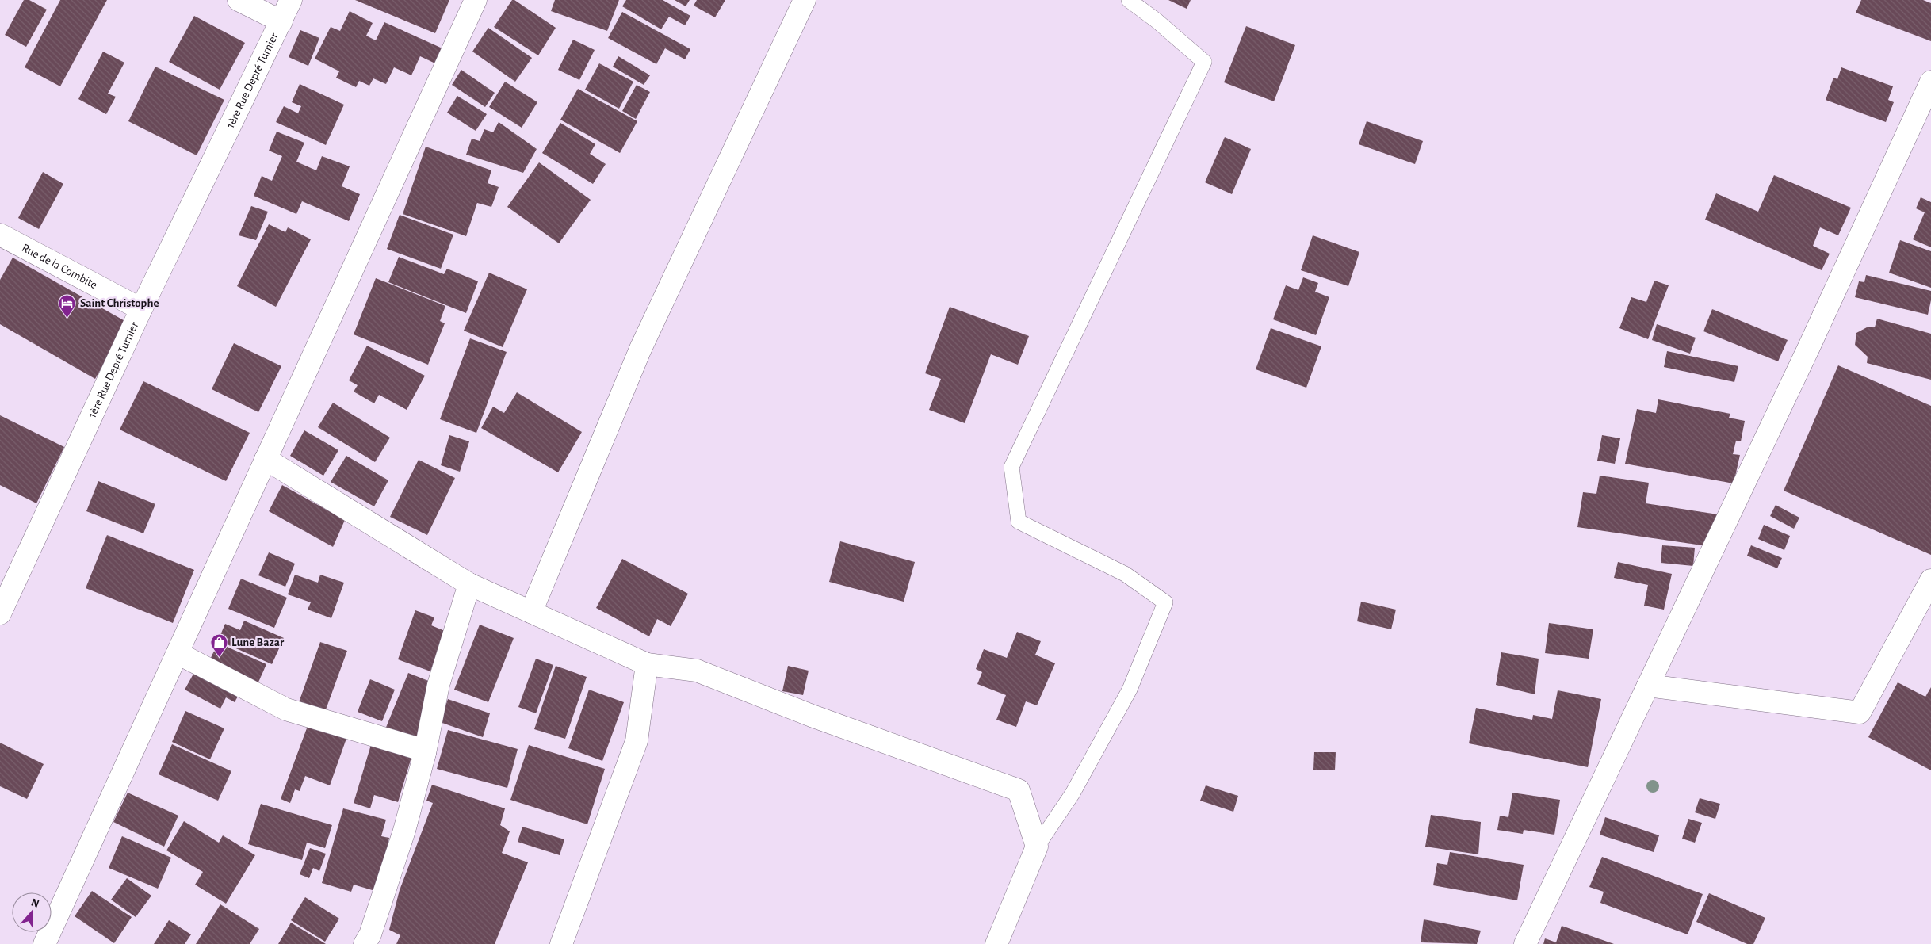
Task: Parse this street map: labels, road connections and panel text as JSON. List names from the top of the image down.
{
  "streets": {
    "street": ["1ère Rue Depré Turnier", "Rue de la Combite"]
  },
  "crossings": [
    ["1ère Rue Depré Turnier", "Rue de la Combite"]
  ],
  "places": {
    "hotel": ["Saint Christophe"],
    "shop": ["Lune Bazar"]
  },
  "north": "top"
}
